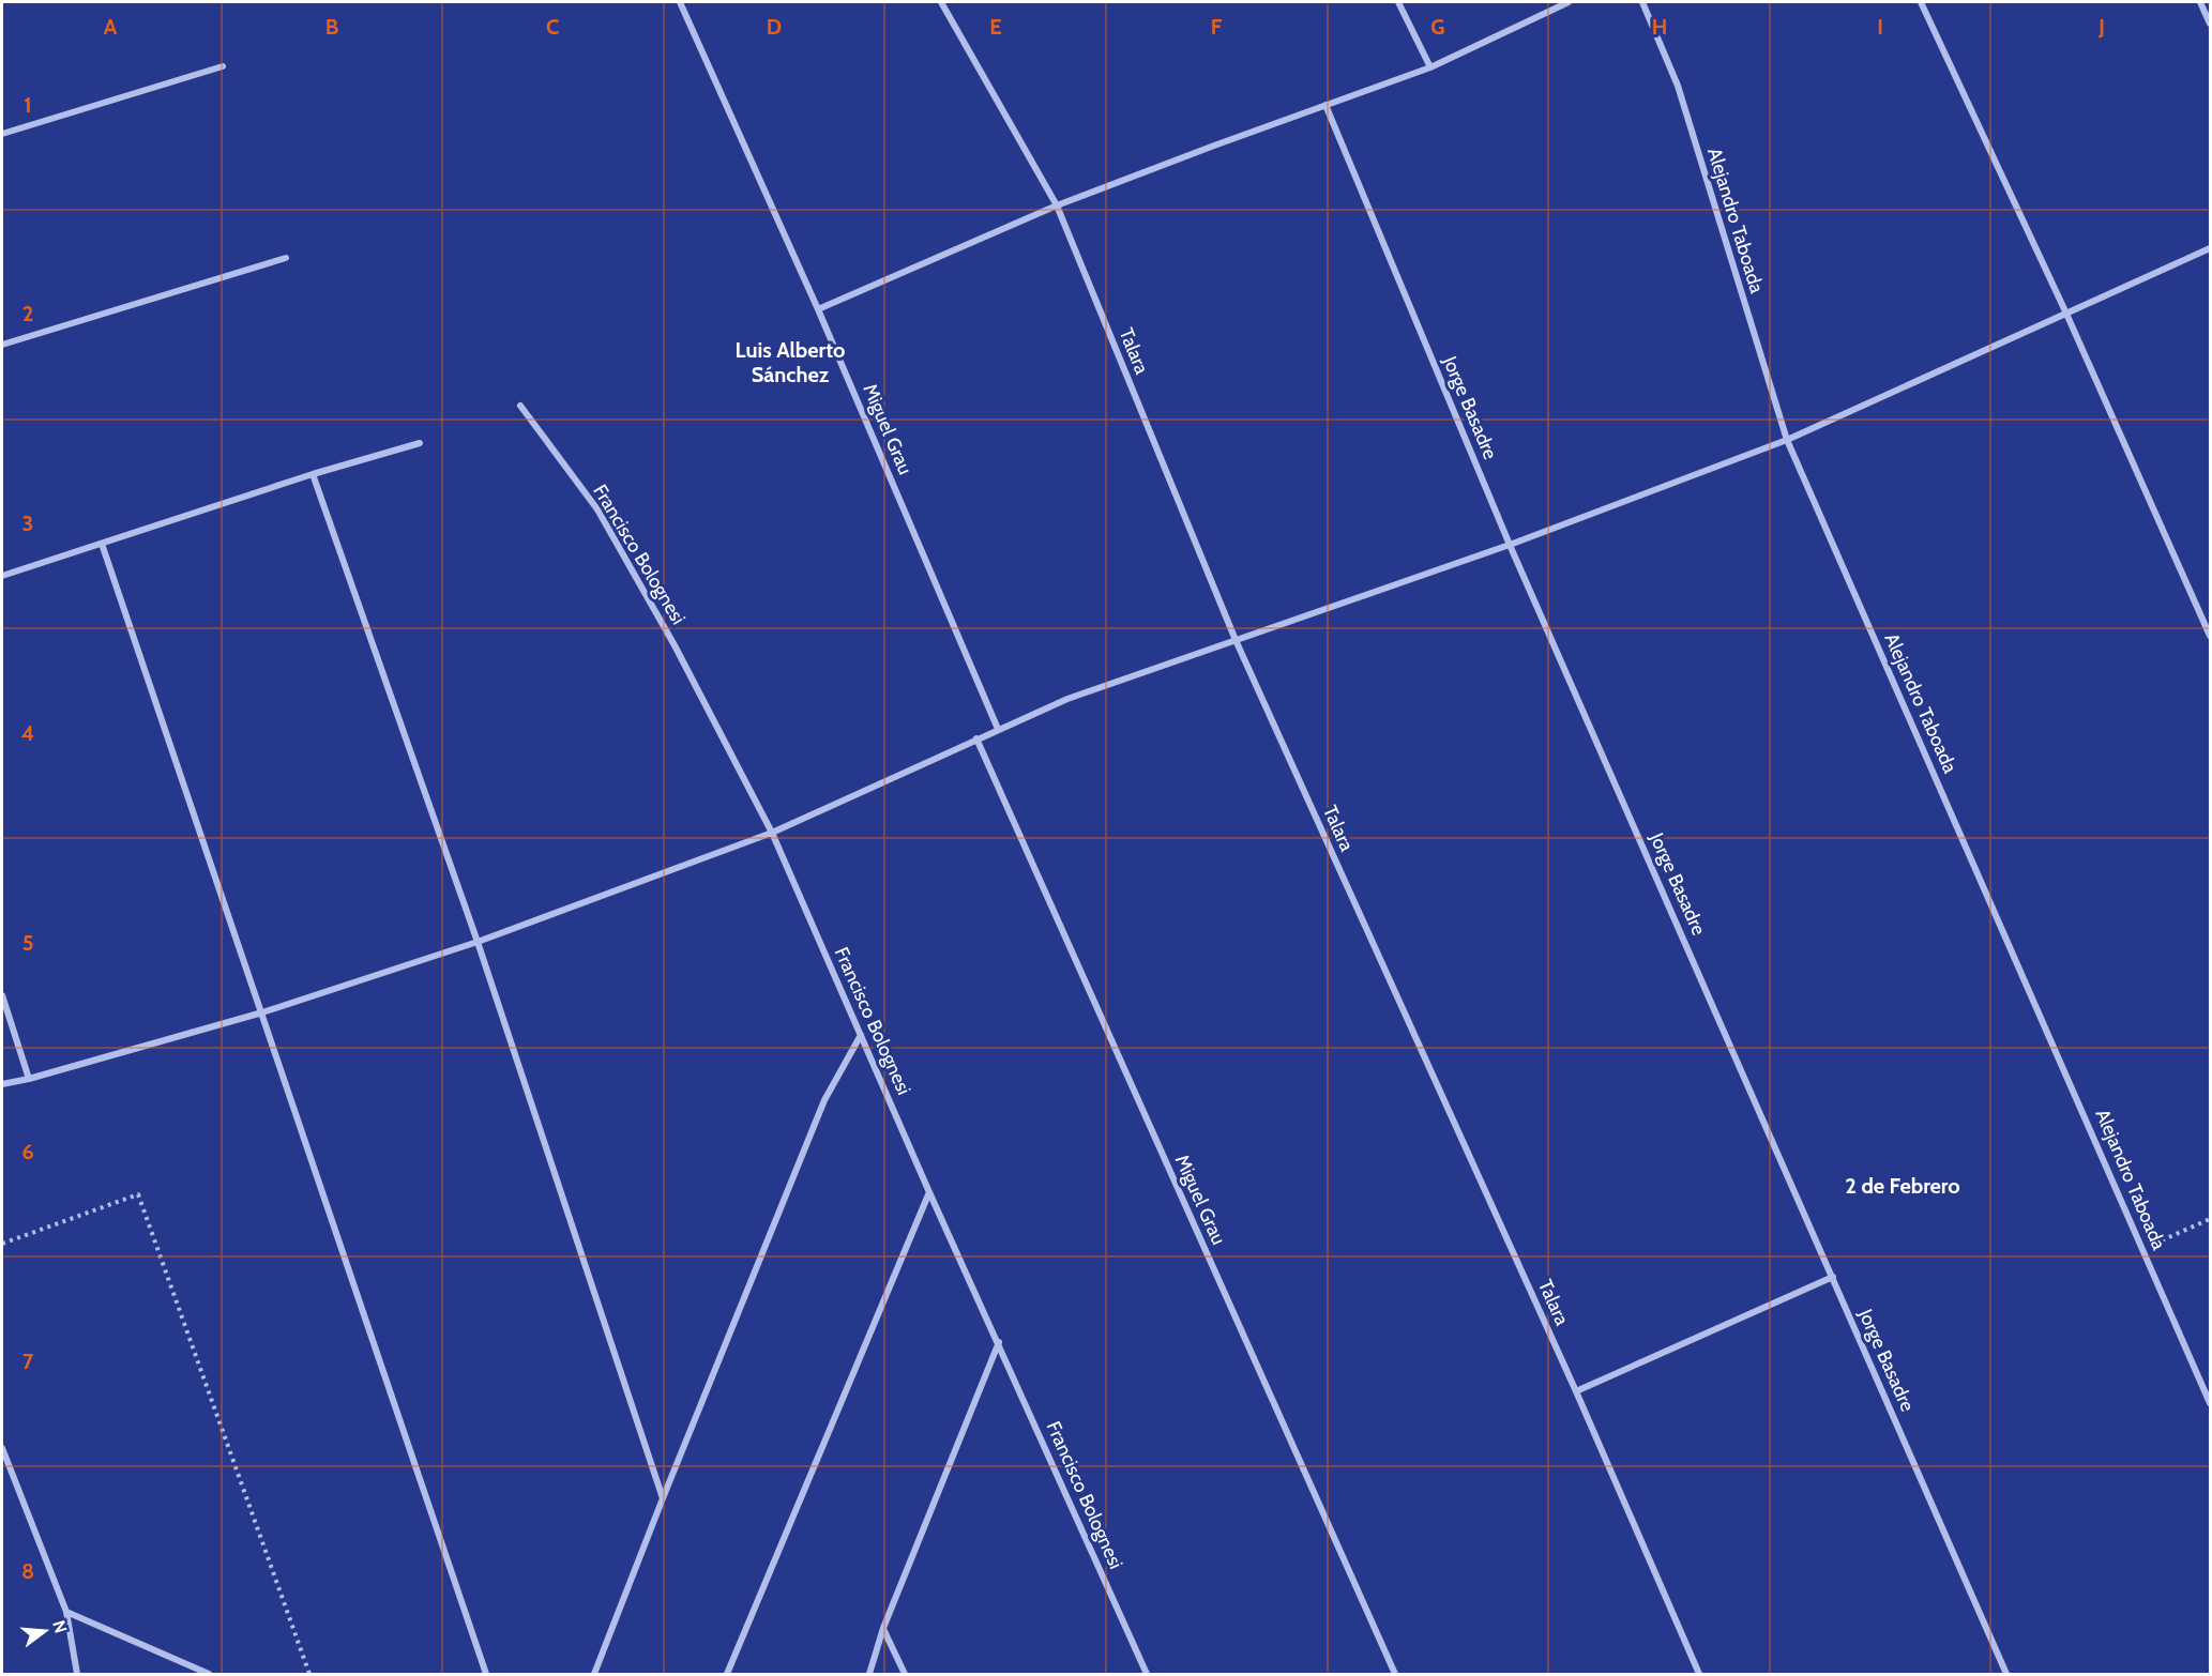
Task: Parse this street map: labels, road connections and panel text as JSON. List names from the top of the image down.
{
  "streets": {
    "street": [
      "Alejandro Taboada",
      "Talara",
      "Jorge Basadre",
      "Miguel Grau",
      "Francisco Bolognesi"
    ]
  },
  "districts": ["Luis Alberto Sánchez", "2 de Febrero"],
  "north": "right",
  "grid": {
    "columns": [
      "A",
      "B",
      "C",
      "D",
      "E",
      "F",
      "G",
      "H",
      "I",
      "J"
    ],
    "rows": [
      "1",
      "2",
      "3",
      "4",
      "5",
      "6",
      "7",
      "8"
    ]
  }
}
